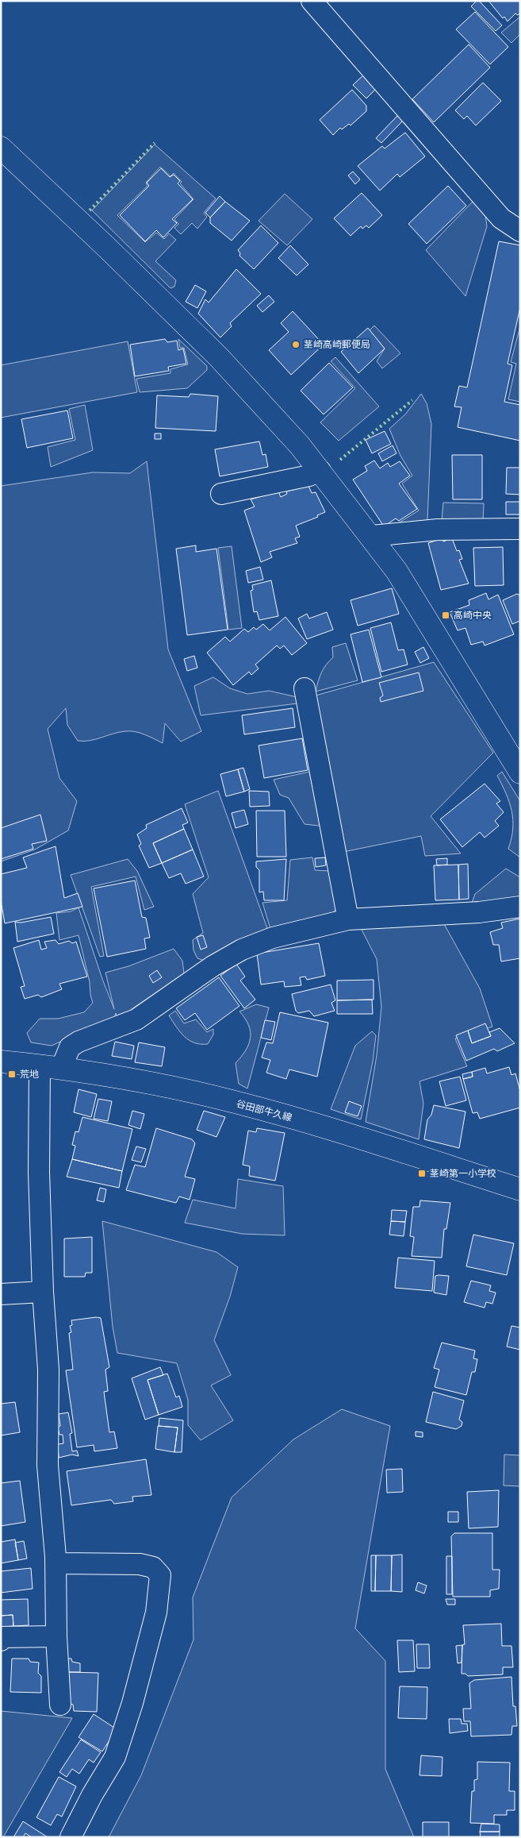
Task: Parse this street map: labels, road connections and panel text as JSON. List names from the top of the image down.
{
  "streets": {
    "street": ["谷田部牛久線"]
  },
  "places": {
    "other": ["茎崎高崎郵便局"],
    "transit": ["高崎中央", "荒地", "茎崎第一小学校"]
  }
}
